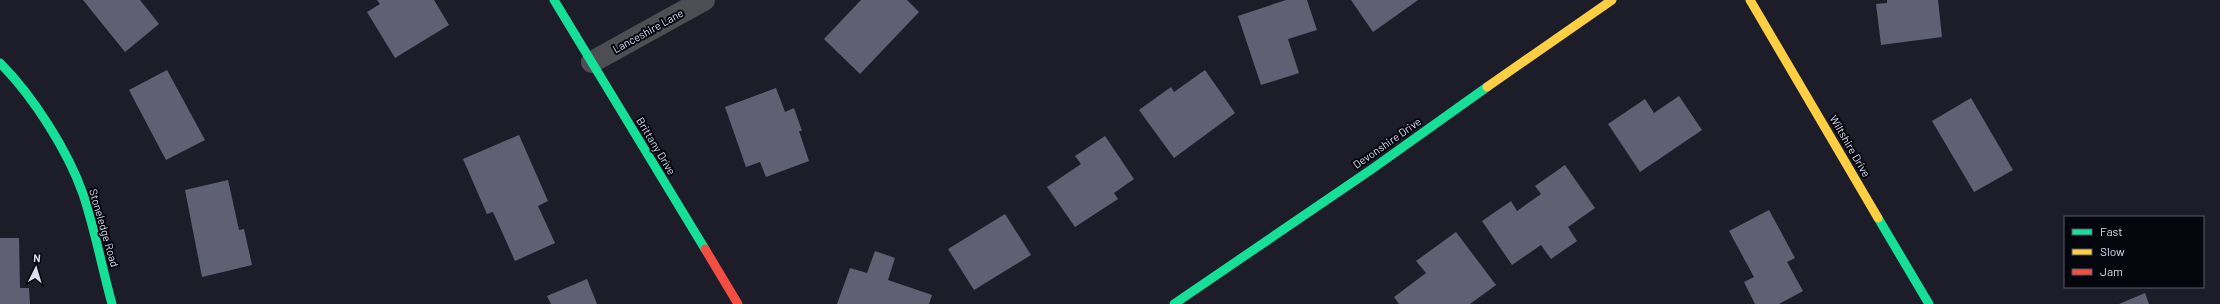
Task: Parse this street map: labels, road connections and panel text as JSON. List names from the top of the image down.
{
  "streets": {
    "street": [
      "Lanceshire Lane",
      "Devonshire Drive",
      "Brittany Drive",
      "Wiltshire Drive",
      "Stoneledge Road"
    ]
  },
  "crossings": [
    ["Lanceshire Lane", "Brittany Drive"]
  ],
  "legend": ["Fast", "Slow", "Jam"],
  "north": "top"
}
